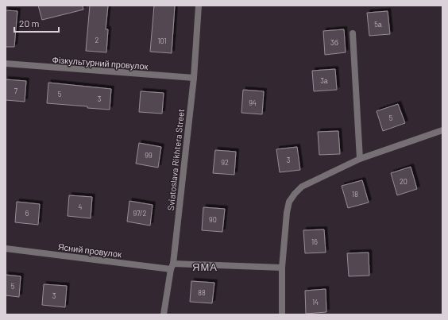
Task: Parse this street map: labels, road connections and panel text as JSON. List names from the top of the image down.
{
  "streets": {
    "street": ["Фізкультурний провулок", "Sviatoslava Rikhtera Street", "Ясний провулок"]
  },
  "crossings": [
    ["Фізкультурний провулок", "Sviatoslava Rikhtera Street"],
    ["Sviatoslava Rikhtera Street", "Ясний провулок"]
  ],
  "districts": ["ЯМА"],
  "house_numbers": [
    "5а",
    "2",
    "101",
    "3б",
    "3а",
    "7",
    "5",
    "3",
    "94",
    "5",
    "99",
    "3",
    "92",
    "20",
    "18",
    "4",
    "6",
    "97/2",
    "90",
    "16",
    "5",
    "88",
    "3",
    "14"
  ],
  "scale_bar": "20 m"
}
